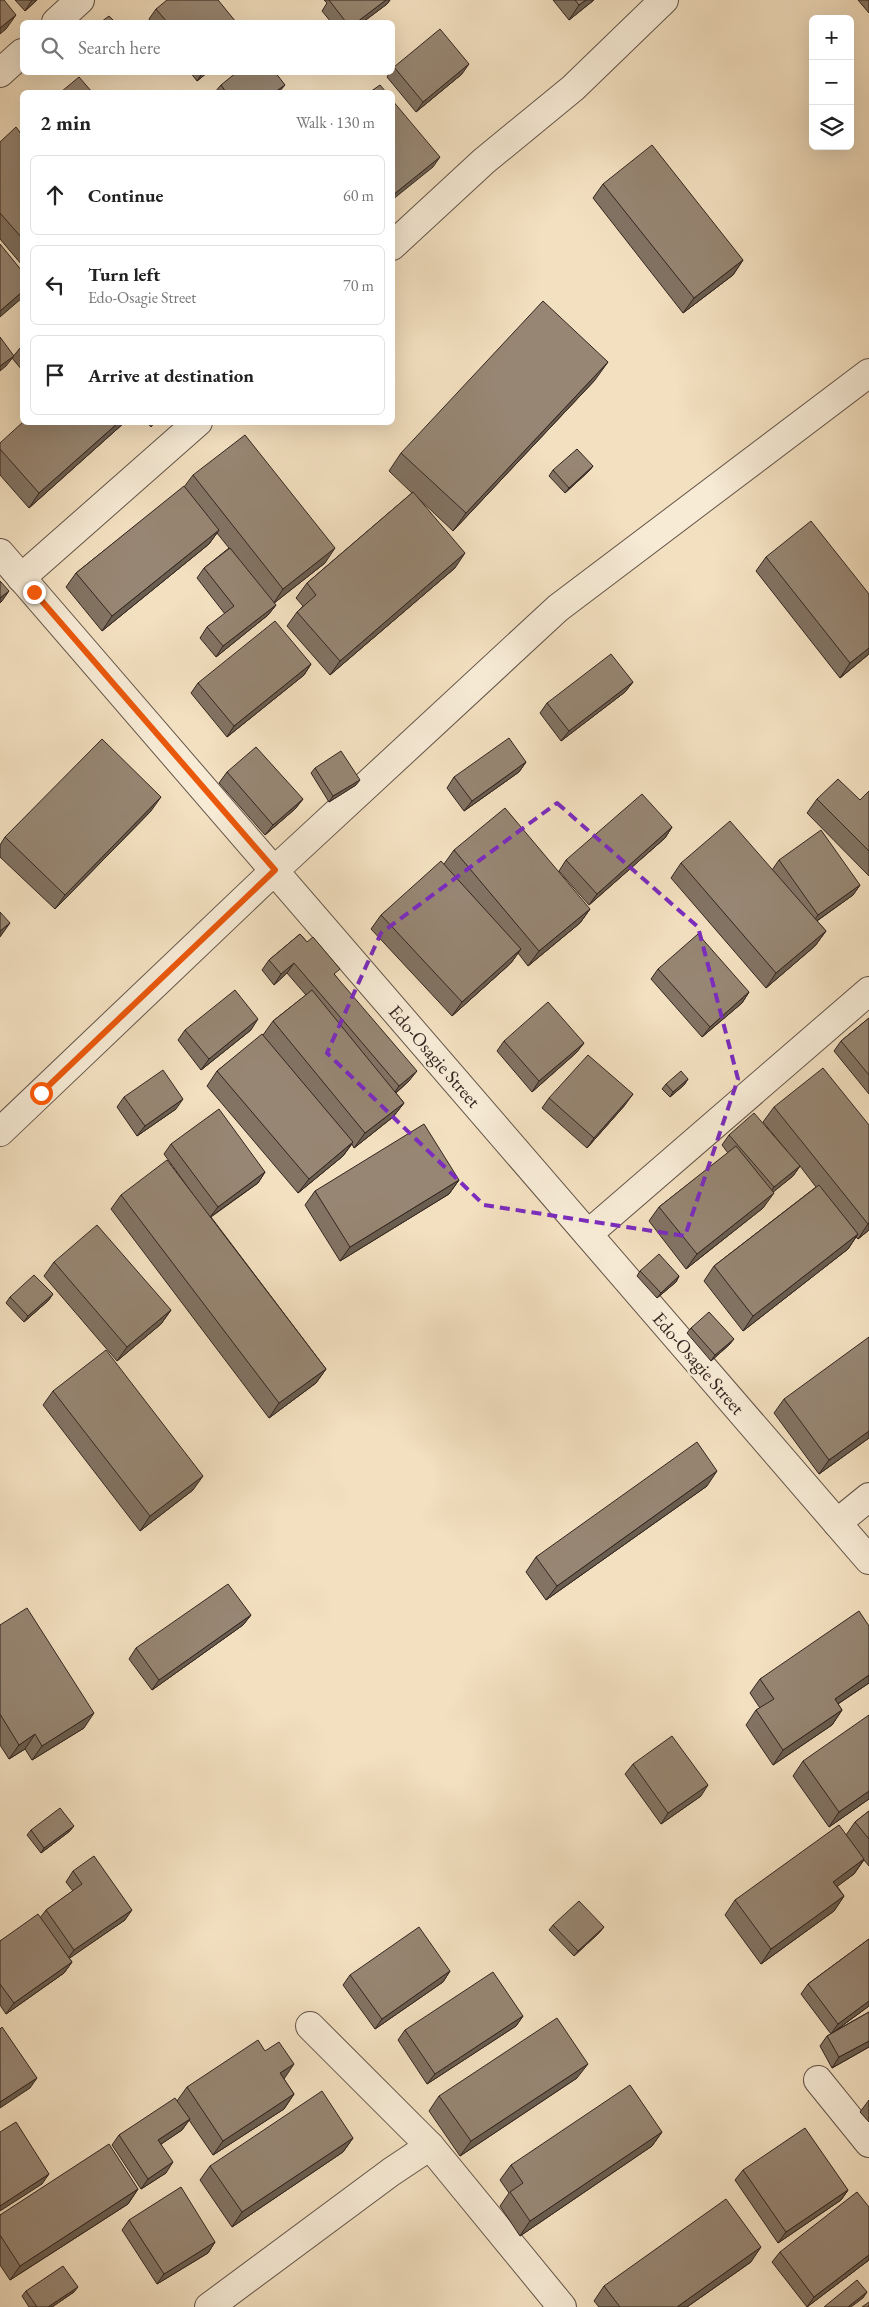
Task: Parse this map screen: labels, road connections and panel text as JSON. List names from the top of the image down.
{
  "streets": {
    "street": ["Edo-Osagie Street"]
  },
  "page": {
    "map_buttons": ["+", "−"],
    "search": "Search here",
    "heading": ["2 min", "Walk · 130 m"],
    "list": [
      ["Continue", "60 m"],
      ["Turn left", "Edo-Osagie Street", "70 m"],
      "Arrive at destination"
    ]
  }
}
